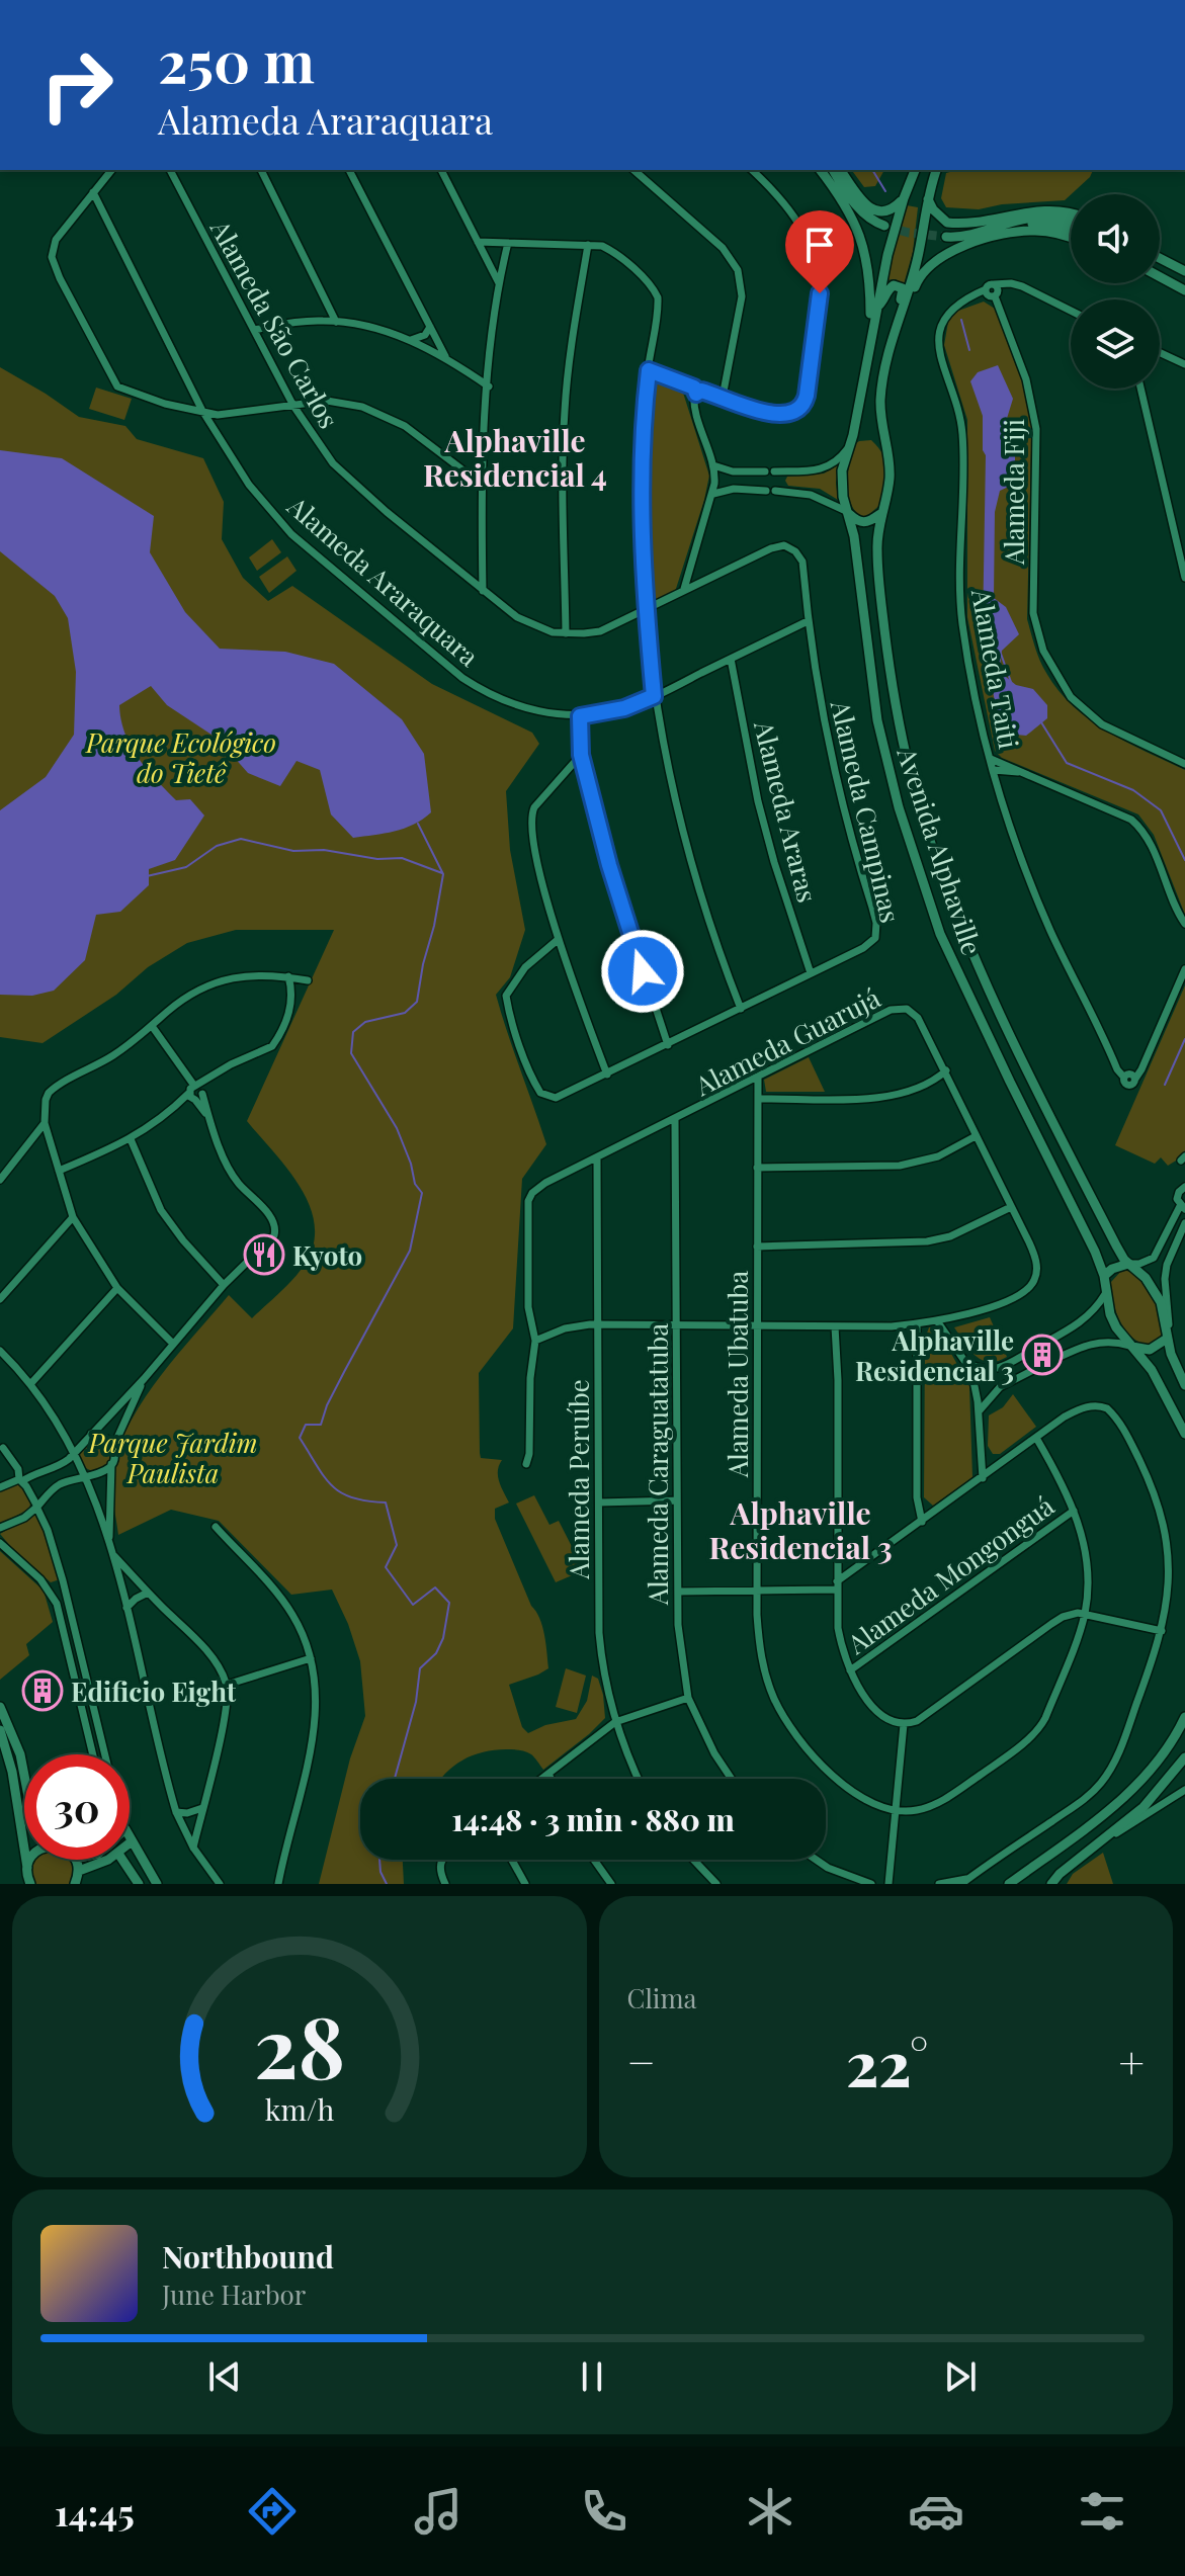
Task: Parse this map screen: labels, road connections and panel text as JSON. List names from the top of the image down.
{
  "streets": {
    "main road": ["Avenida Alphaville"],
    "street": [
      "Alameda São Carlos",
      "Alameda Fiji",
      "Alameda Araraquara",
      "Alameda Taiti",
      "Alameda Araras",
      "Alameda Campinas",
      "Alameda Guarujá",
      "Alameda Ubatuba",
      "Alameda Caraguatatuba",
      "Alameda Peruíbe",
      "Alameda Mongonguá"
    ]
  },
  "crossings": [
    ["Alameda São Carlos", "Alameda Campinas"],
    ["Alameda Fiji", "Alameda Taiti"],
    ["Alameda Araraquara", "Alameda Araras"],
    ["Alameda Araraquara", "Alameda Campinas"],
    ["Alameda Araras", "Alameda Campinas"],
    ["Alameda Guarujá", "Alameda Ubatuba"],
    ["Alameda Guarujá", "Alameda Caraguatatuba"],
    ["Alameda Guarujá", "Alameda Peruíbe"]
  ],
  "districts": ["Alphaville Residencial 4", "Alphaville Residencial 3"],
  "parks": ["Parque Ecológico do Tietê", "Parque Jardim Paulista"],
  "places": {
    "restaurant": ["Kyoto"],
    "building": ["Alphaville Residencial 3", "Edificio Eight"]
  },
  "page": {
    "turn": ["250 m", "Alameda Araraquara"],
    "limit": "30",
    "trip": "14:48 · 3 min · 880 m",
    "tile": "Clima",
    "heat": ["−", "22°", "+"],
    "song": ["Northbound", "June Harbor"],
    "tabs": "14:45",
    "gauge": ["28", "km/h"]
  }
}
